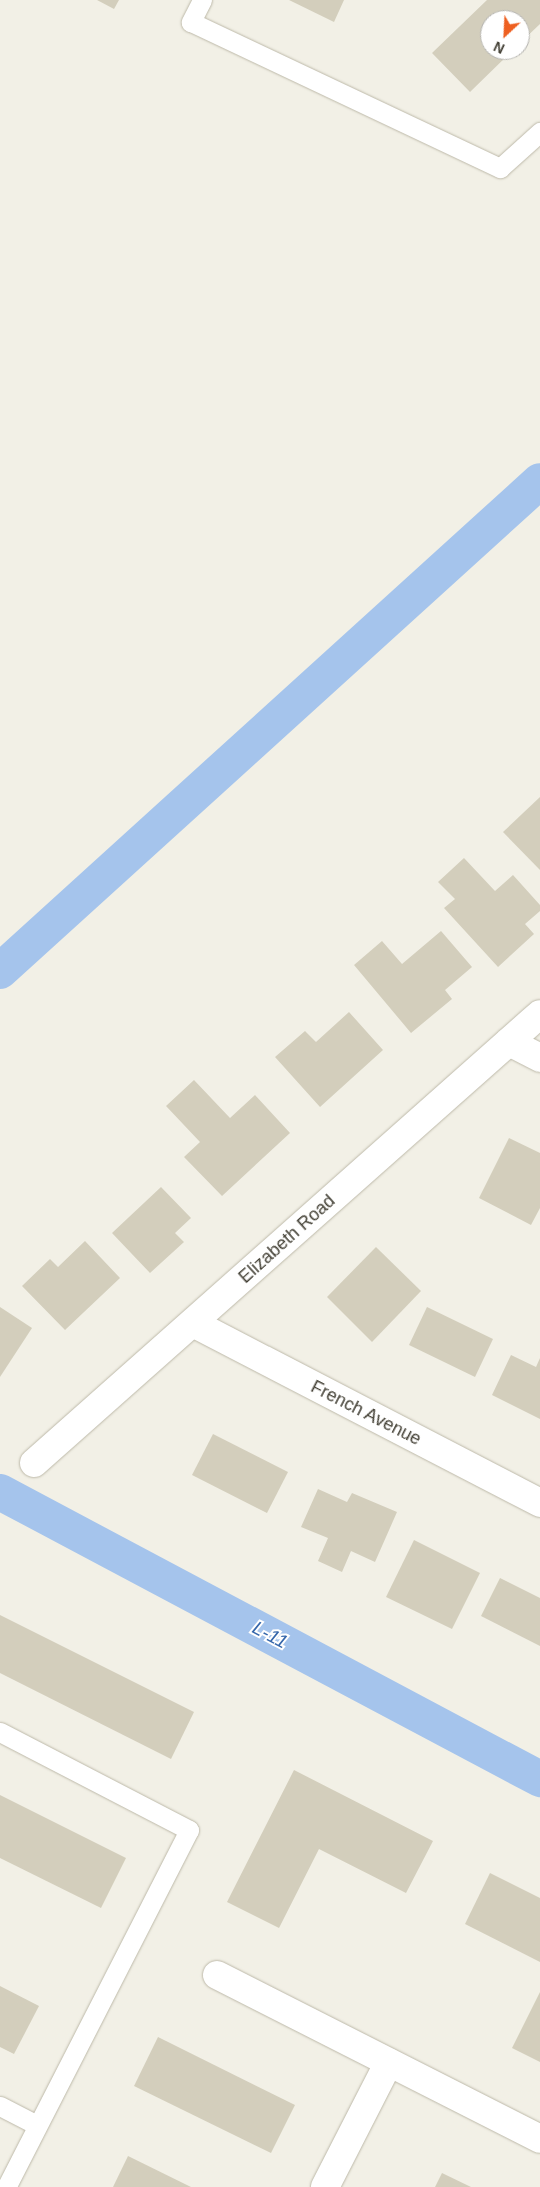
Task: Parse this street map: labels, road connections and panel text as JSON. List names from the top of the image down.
{
  "streets": {
    "street": ["Elizabeth Road", "French Avenue"]
  },
  "crossings": [
    ["Elizabeth Road", "French Avenue"]
  ],
  "water": ["L-11"],
  "north": "bottom left"
}
